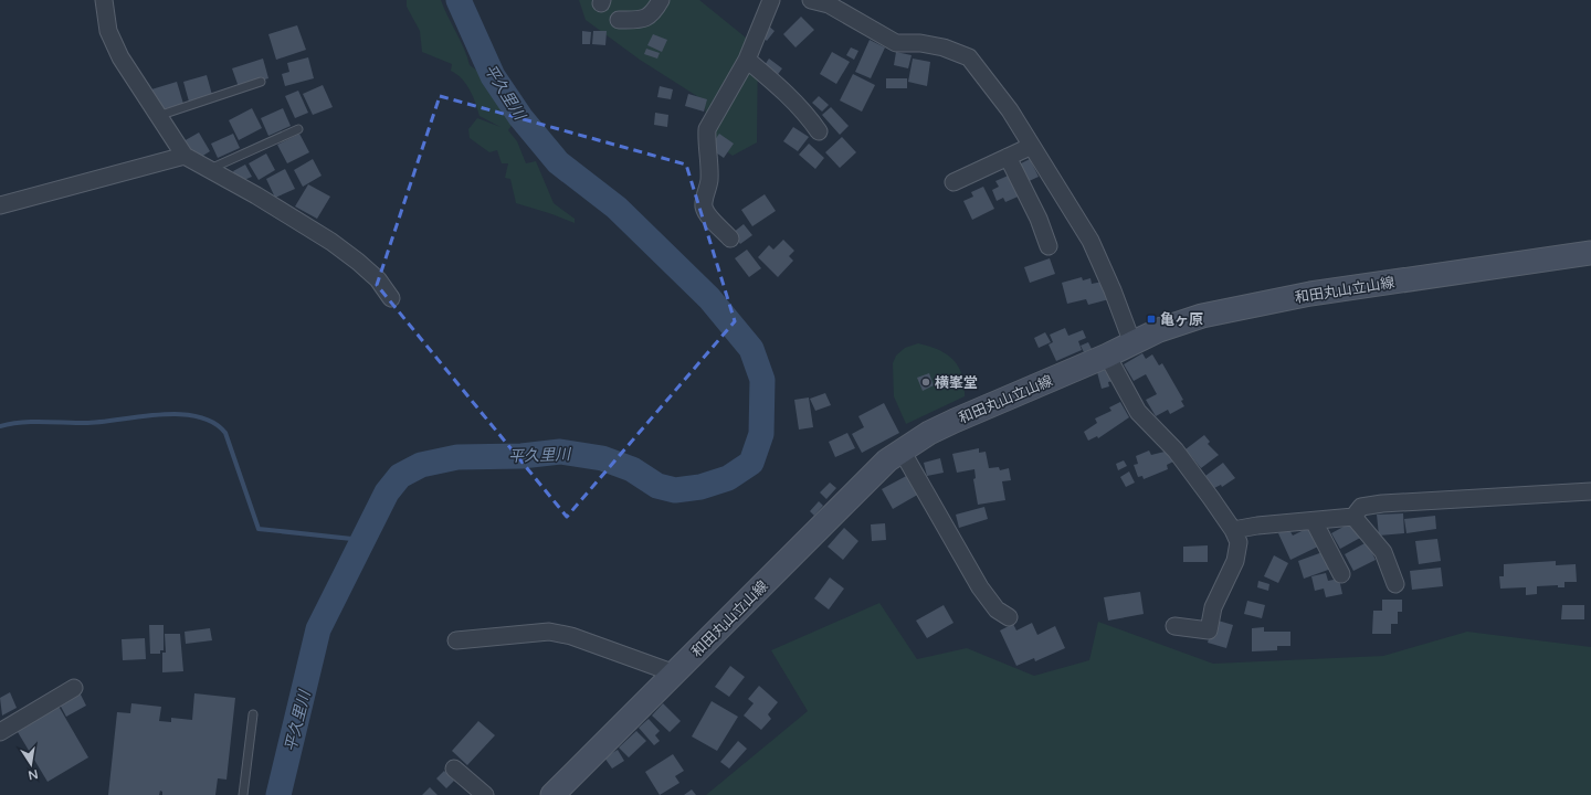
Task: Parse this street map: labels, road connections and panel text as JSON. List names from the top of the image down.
{
  "streets": {
    "main road": ["和田丸山立山線"]
  },
  "water": ["平久里川"],
  "places": {
    "transit": ["亀ヶ原"],
    "other": ["横峯堂"]
  },
  "north": "bottom"
}
